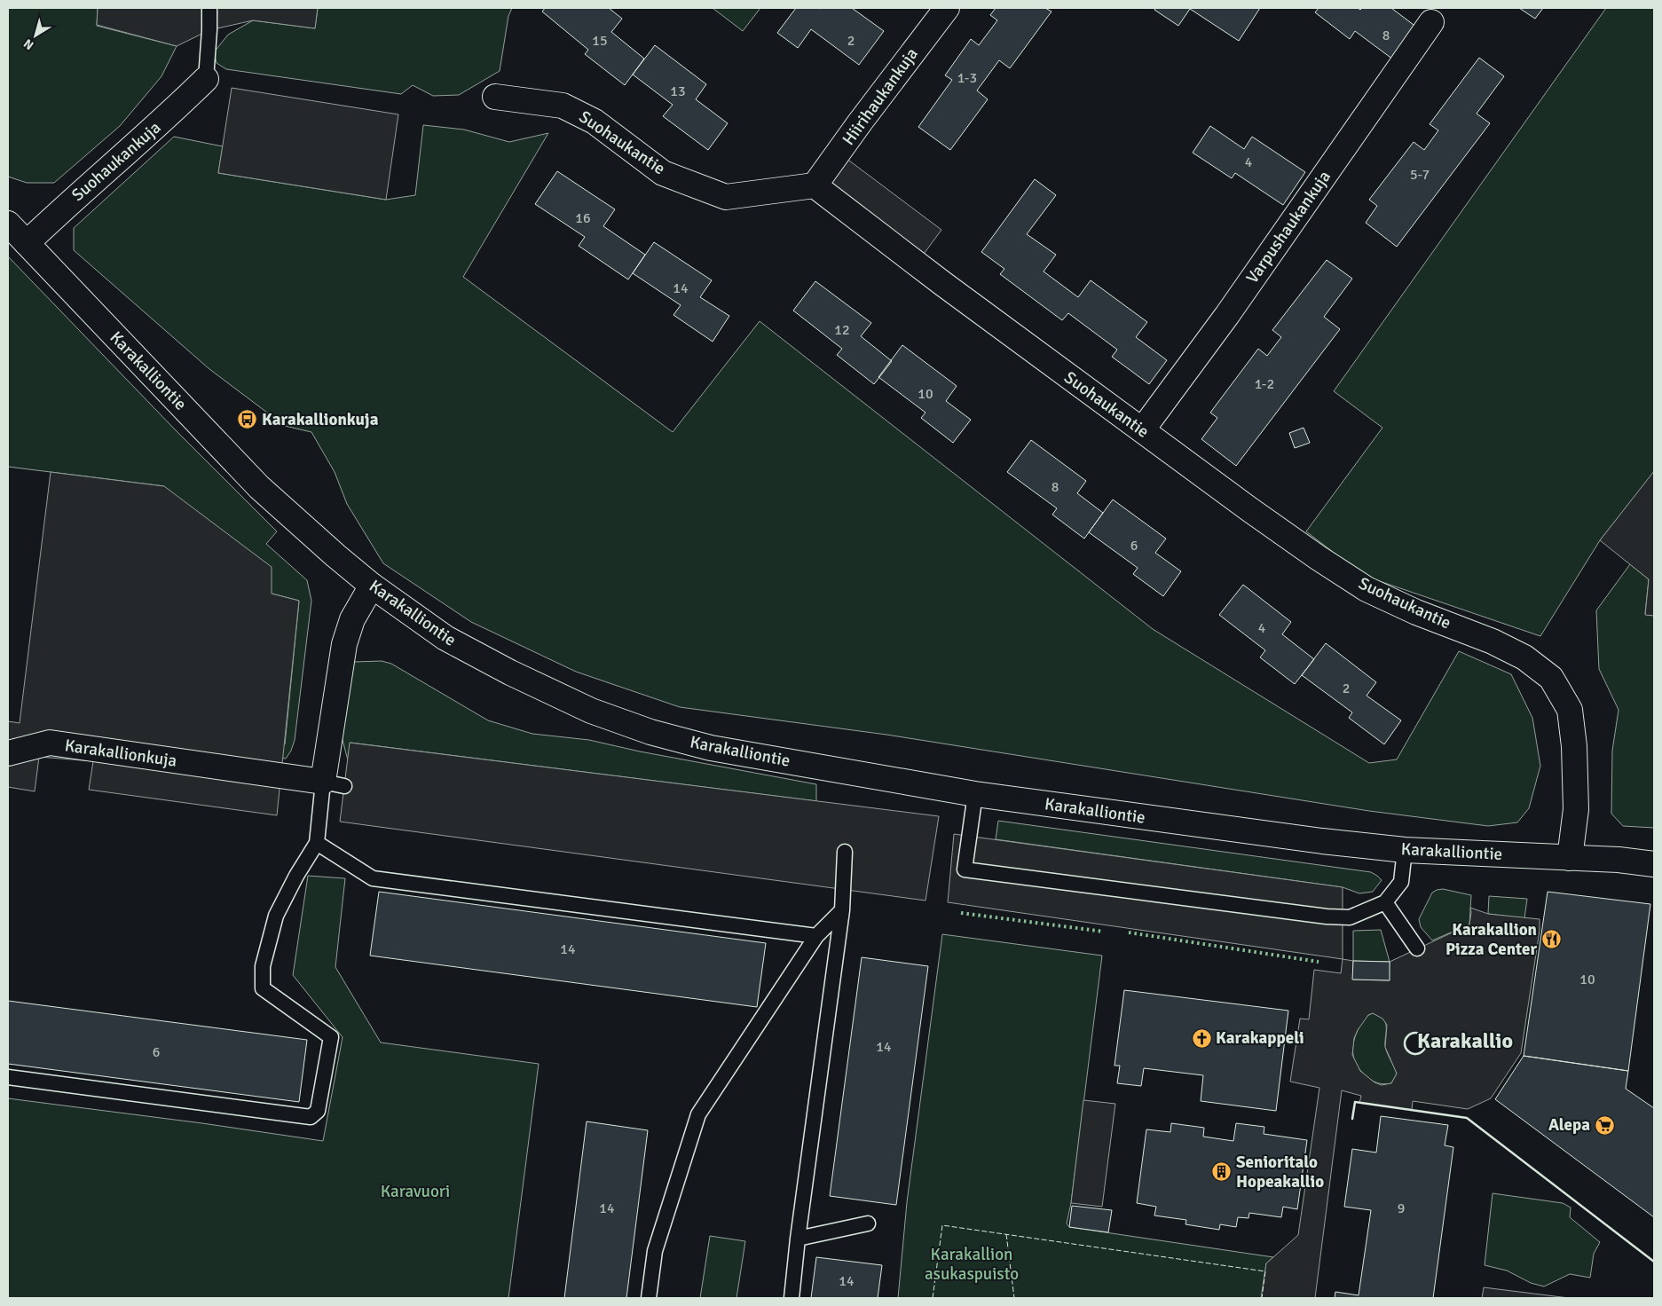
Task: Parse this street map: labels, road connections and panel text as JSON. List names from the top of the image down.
{
  "streets": {
    "street": [
      "Hiirihaukankuja",
      "Suohaukantie",
      "Suohaukankuja",
      "Varpushaukankuja",
      "Karakalliontie",
      "Karakallionkuja"
    ]
  },
  "crossings": [
    ["Hiirihaukankuja", "Suohaukantie"],
    ["Suohaukantie", "Varpushaukankuja"],
    ["Suohaukantie", "Karakalliontie"],
    ["Suohaukankuja", "Karakalliontie"]
  ],
  "districts": ["Karakallio"],
  "parks": ["Karavuori", "Karakallion asukaspuisto"],
  "places": {
    "bus stop": ["Karakallionkuja"],
    "restaurant": ["Karakallion Pizza Center"],
    "church": ["Karakappeli"],
    "supermarket": ["Alepa"],
    "building": ["Senioritalo Hopeakallio"]
  },
  "house_numbers": [
    "8",
    "15",
    "2",
    "1-3",
    "13",
    "4",
    "5-7",
    "16",
    "14",
    "12",
    "1-2",
    "10",
    "8",
    "6",
    "4",
    "2",
    "14",
    "10",
    "14",
    "6",
    "14",
    "9",
    "14"
  ],
  "north": "bottom left"
}
